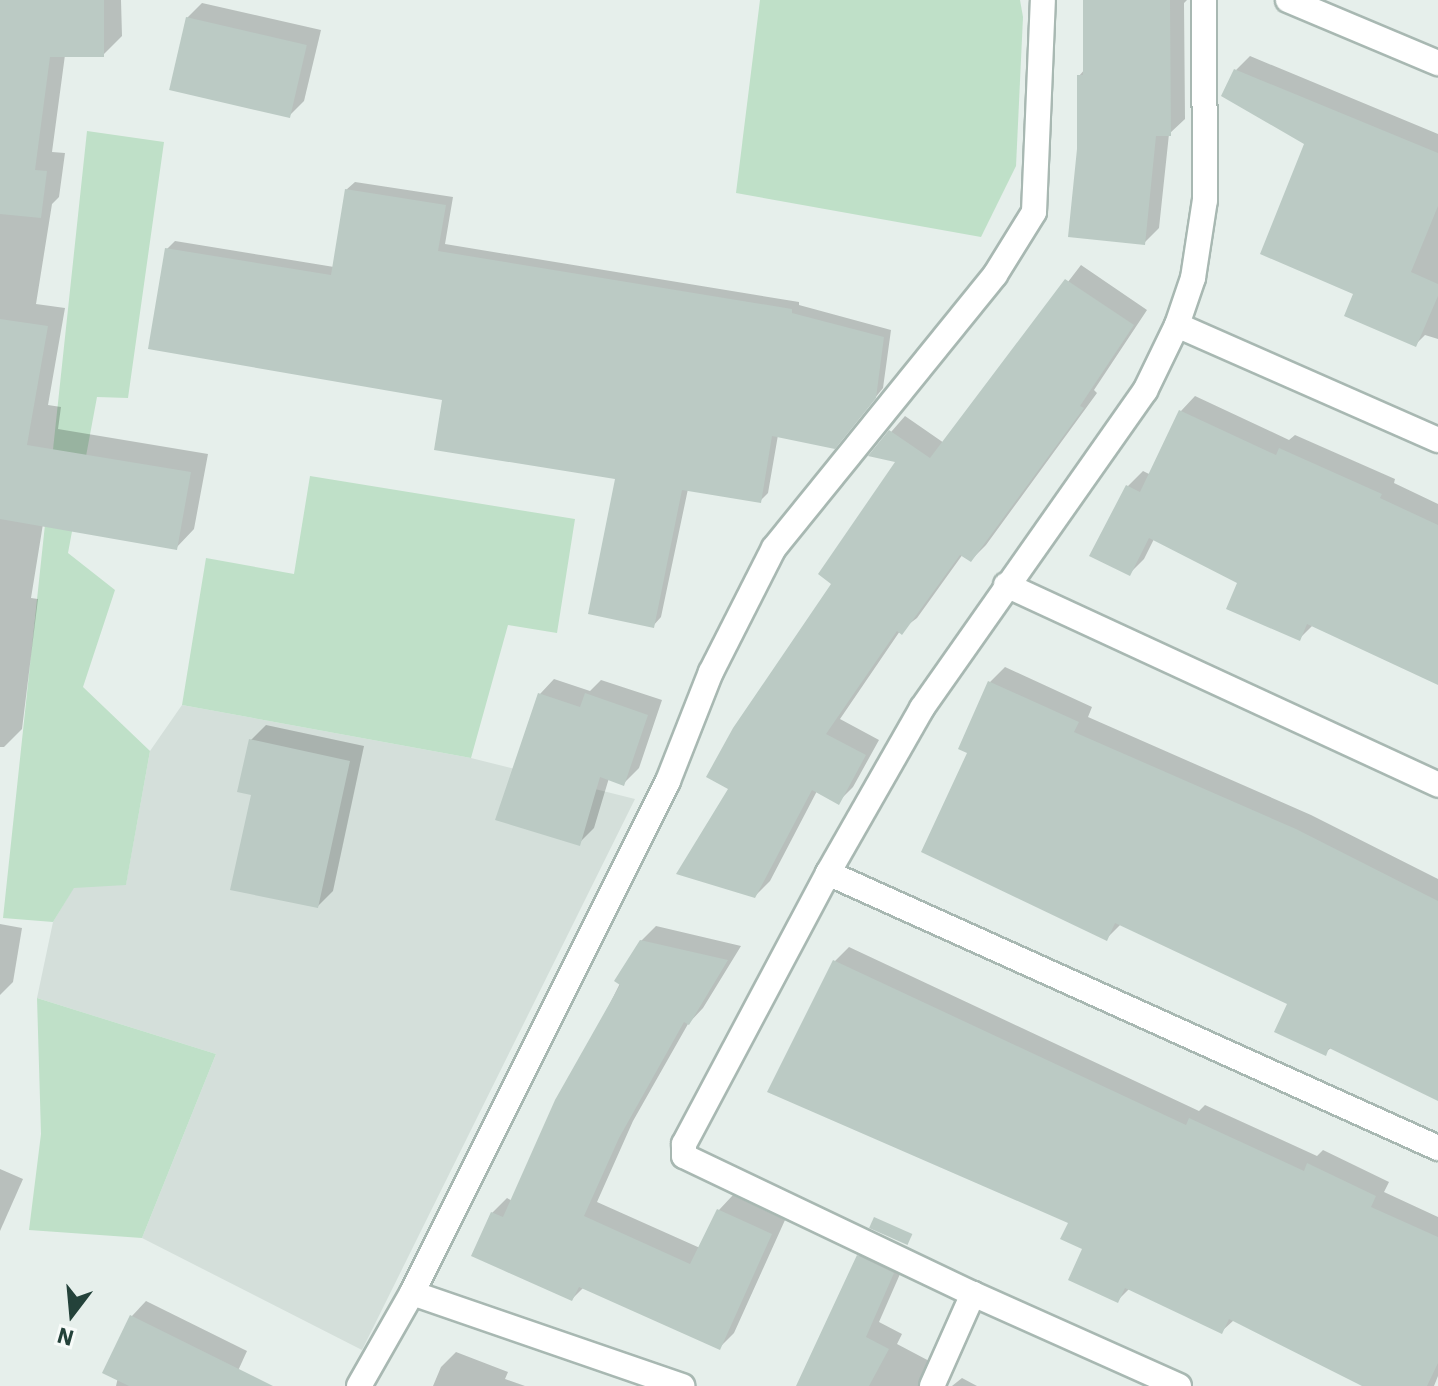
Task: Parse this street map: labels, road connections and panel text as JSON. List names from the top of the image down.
{
  "north": "bottom"
}
